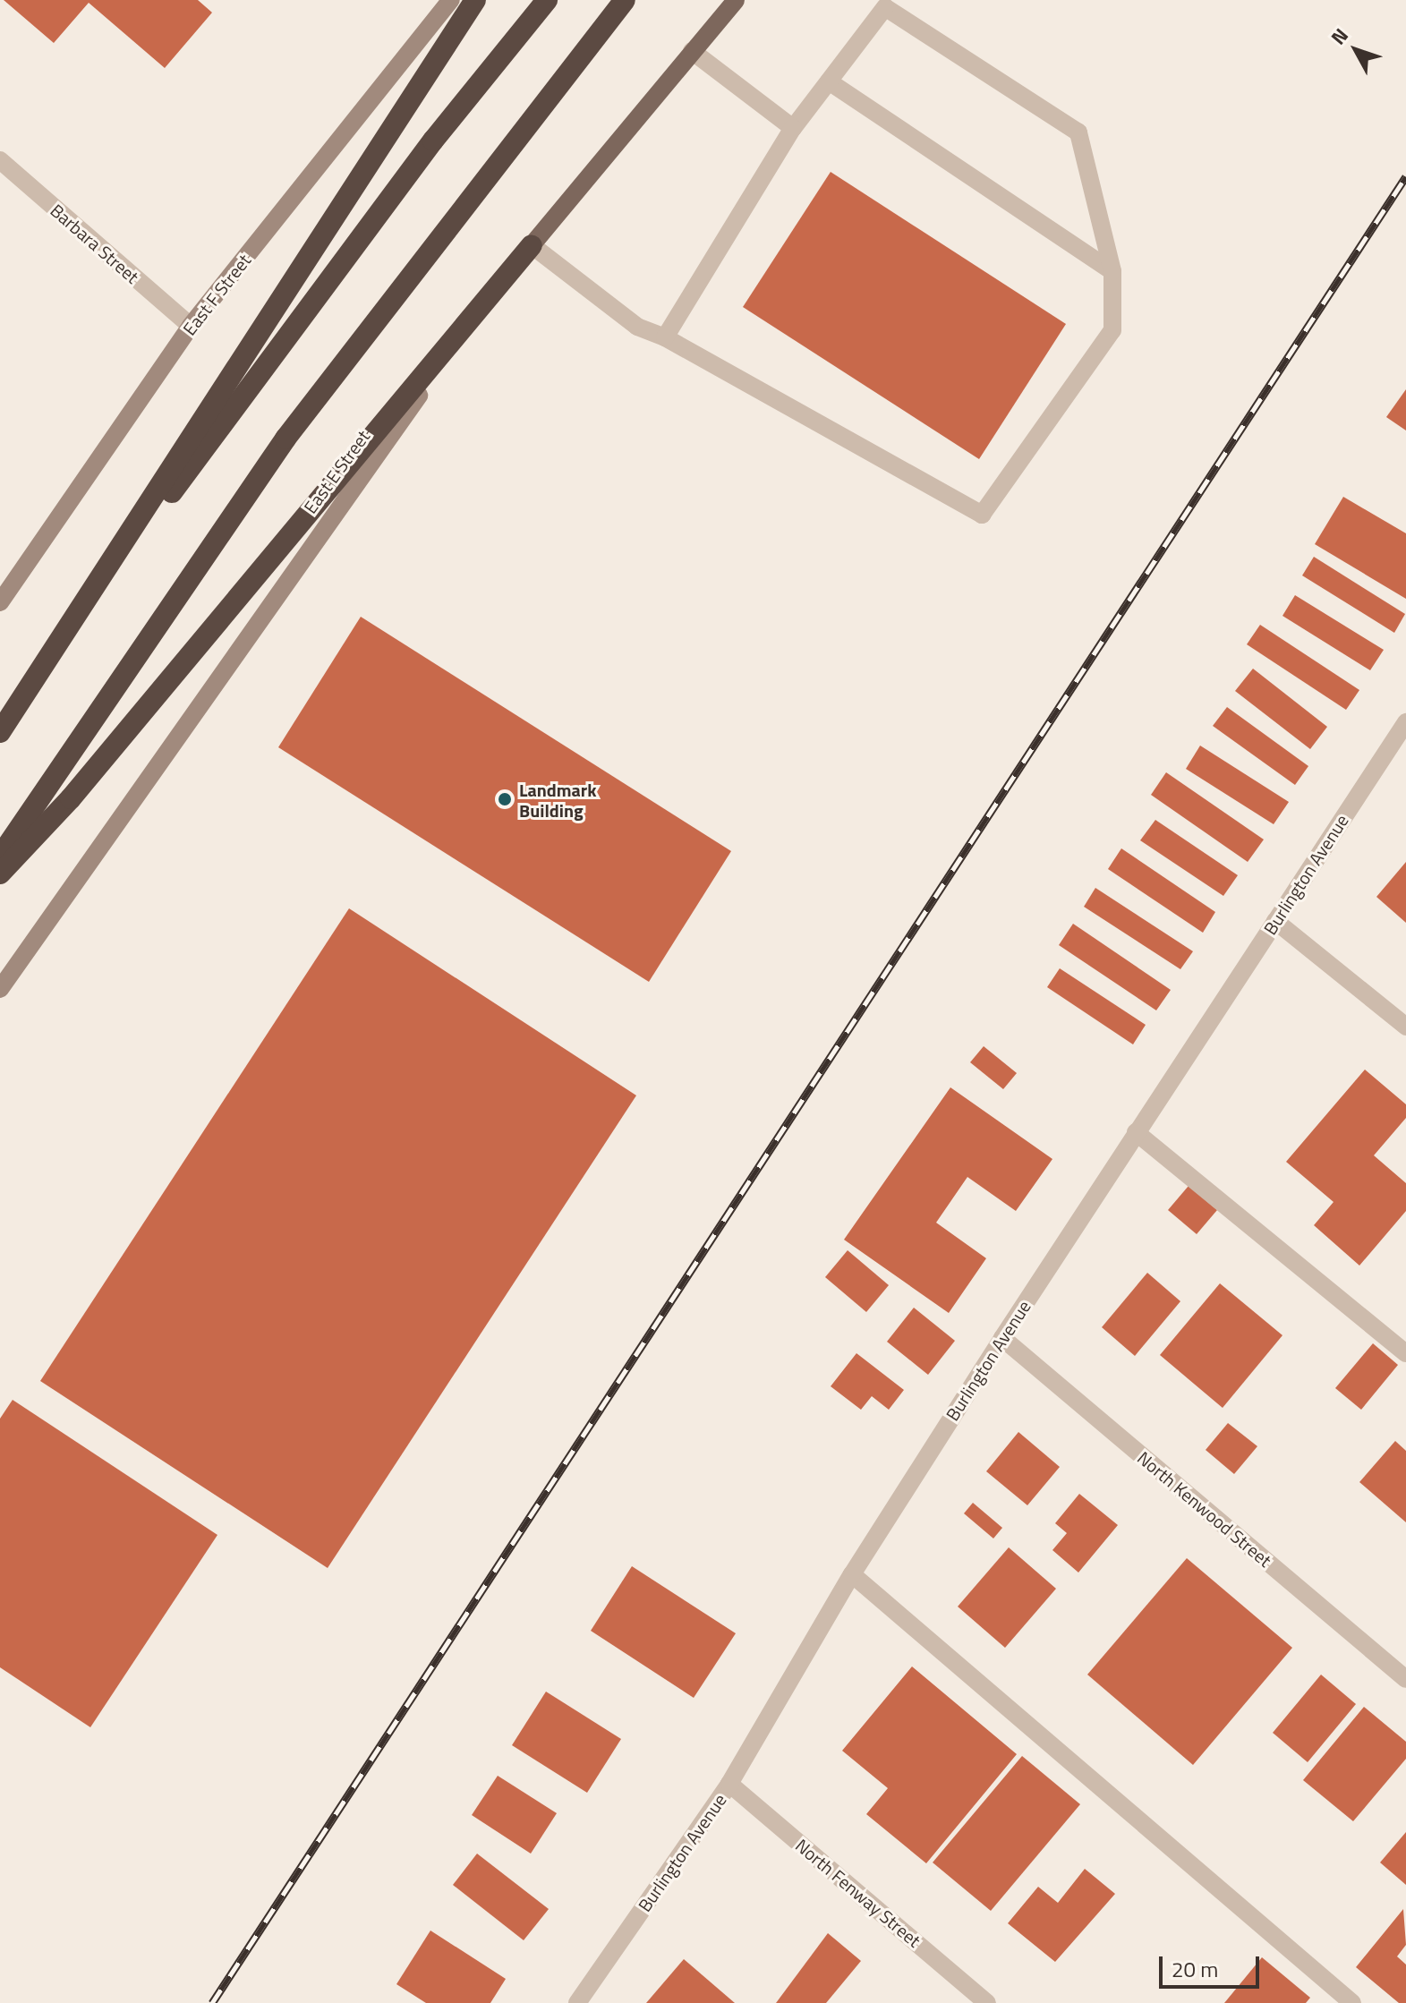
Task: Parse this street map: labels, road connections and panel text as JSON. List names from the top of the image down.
{
  "streets": {
    "main road": ["East F Street", "East E Street"],
    "street": [
      "Barbara Street",
      "Burlington Avenue",
      "North Kenwood Street",
      "North Fenway Street"
    ]
  },
  "crossings": [
    ["Barbara Street", "East F Street"],
    ["Burlington Avenue", "North Kenwood Street"],
    ["Burlington Avenue", "North Fenway Street"]
  ],
  "places": ["Landmark Building"],
  "scale_bar": "20 m",
  "north": "top left"
}
